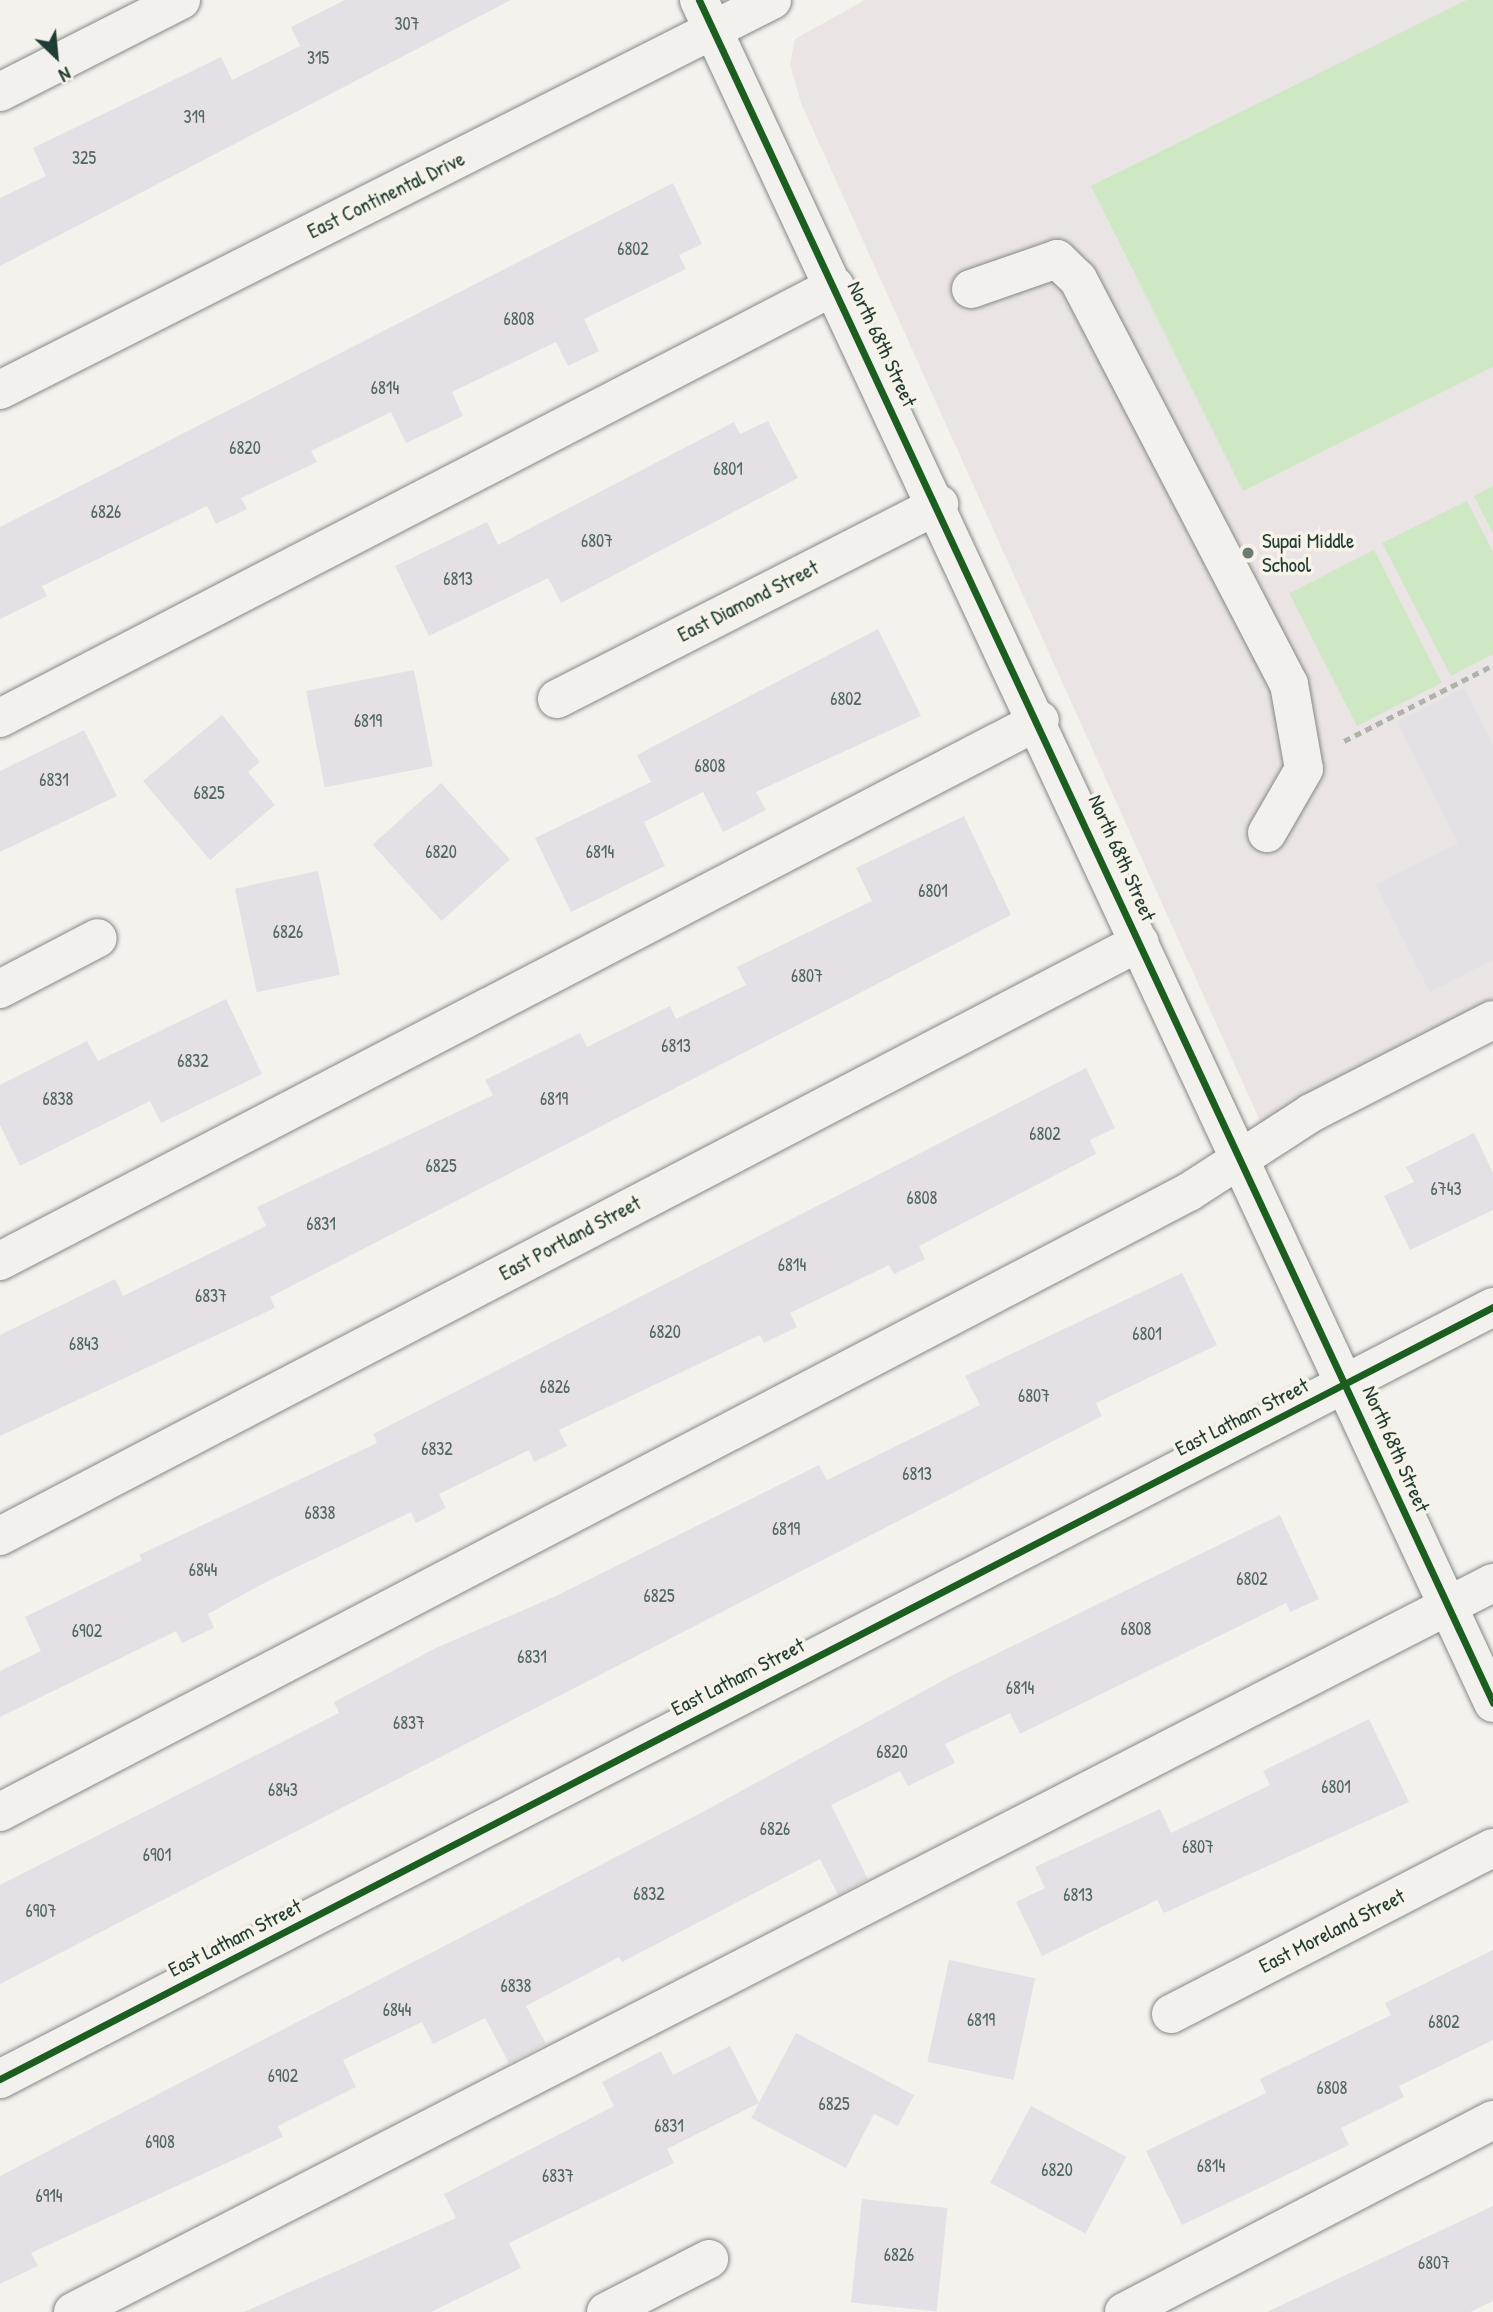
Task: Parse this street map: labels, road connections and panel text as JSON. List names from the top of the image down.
{
  "streets": {
    "street": [
      "East Continental Drive",
      "North 68th Street",
      "East Diamond Street",
      "East Portland Street",
      "East Latham Street",
      "East Moreland Street"
    ]
  },
  "crossings": [
    ["East Continental Drive", "North 68th Street"],
    ["North 68th Street", "East Diamond Street"],
    ["North 68th Street", "East Portland Street"],
    ["North 68th Street", "East Latham Street"]
  ],
  "places": ["Supai Middle School"],
  "house_numbers": [
    "307",
    "315",
    "319",
    "325",
    "6802",
    "6808",
    "6814",
    "6820",
    "6801",
    "6826",
    "6807",
    "6813",
    "6802",
    "6819",
    "6808",
    "6831",
    "6825",
    "6820",
    "6814",
    "6801",
    "6826",
    "6807",
    "6813",
    "6832",
    "6838",
    "6819",
    "6802",
    "6825",
    "6743",
    "6808",
    "6831",
    "6814",
    "6837",
    "6820",
    "6801",
    "6843",
    "6826",
    "6807",
    "6832",
    "6813",
    "6838",
    "6819",
    "6844",
    "6802",
    "6825",
    "6808",
    "6902",
    "6831",
    "6814",
    "6837",
    "6820",
    "6801",
    "6843",
    "6826",
    "6807",
    "6901",
    "6832",
    "6813",
    "6907",
    "6838",
    "6844",
    "6819",
    "6802",
    "6902",
    "6808",
    "6825",
    "6831",
    "6908",
    "6814",
    "6820",
    "6837",
    "6914",
    "6826",
    "6807"
  ],
  "north": "bottom right"
}
